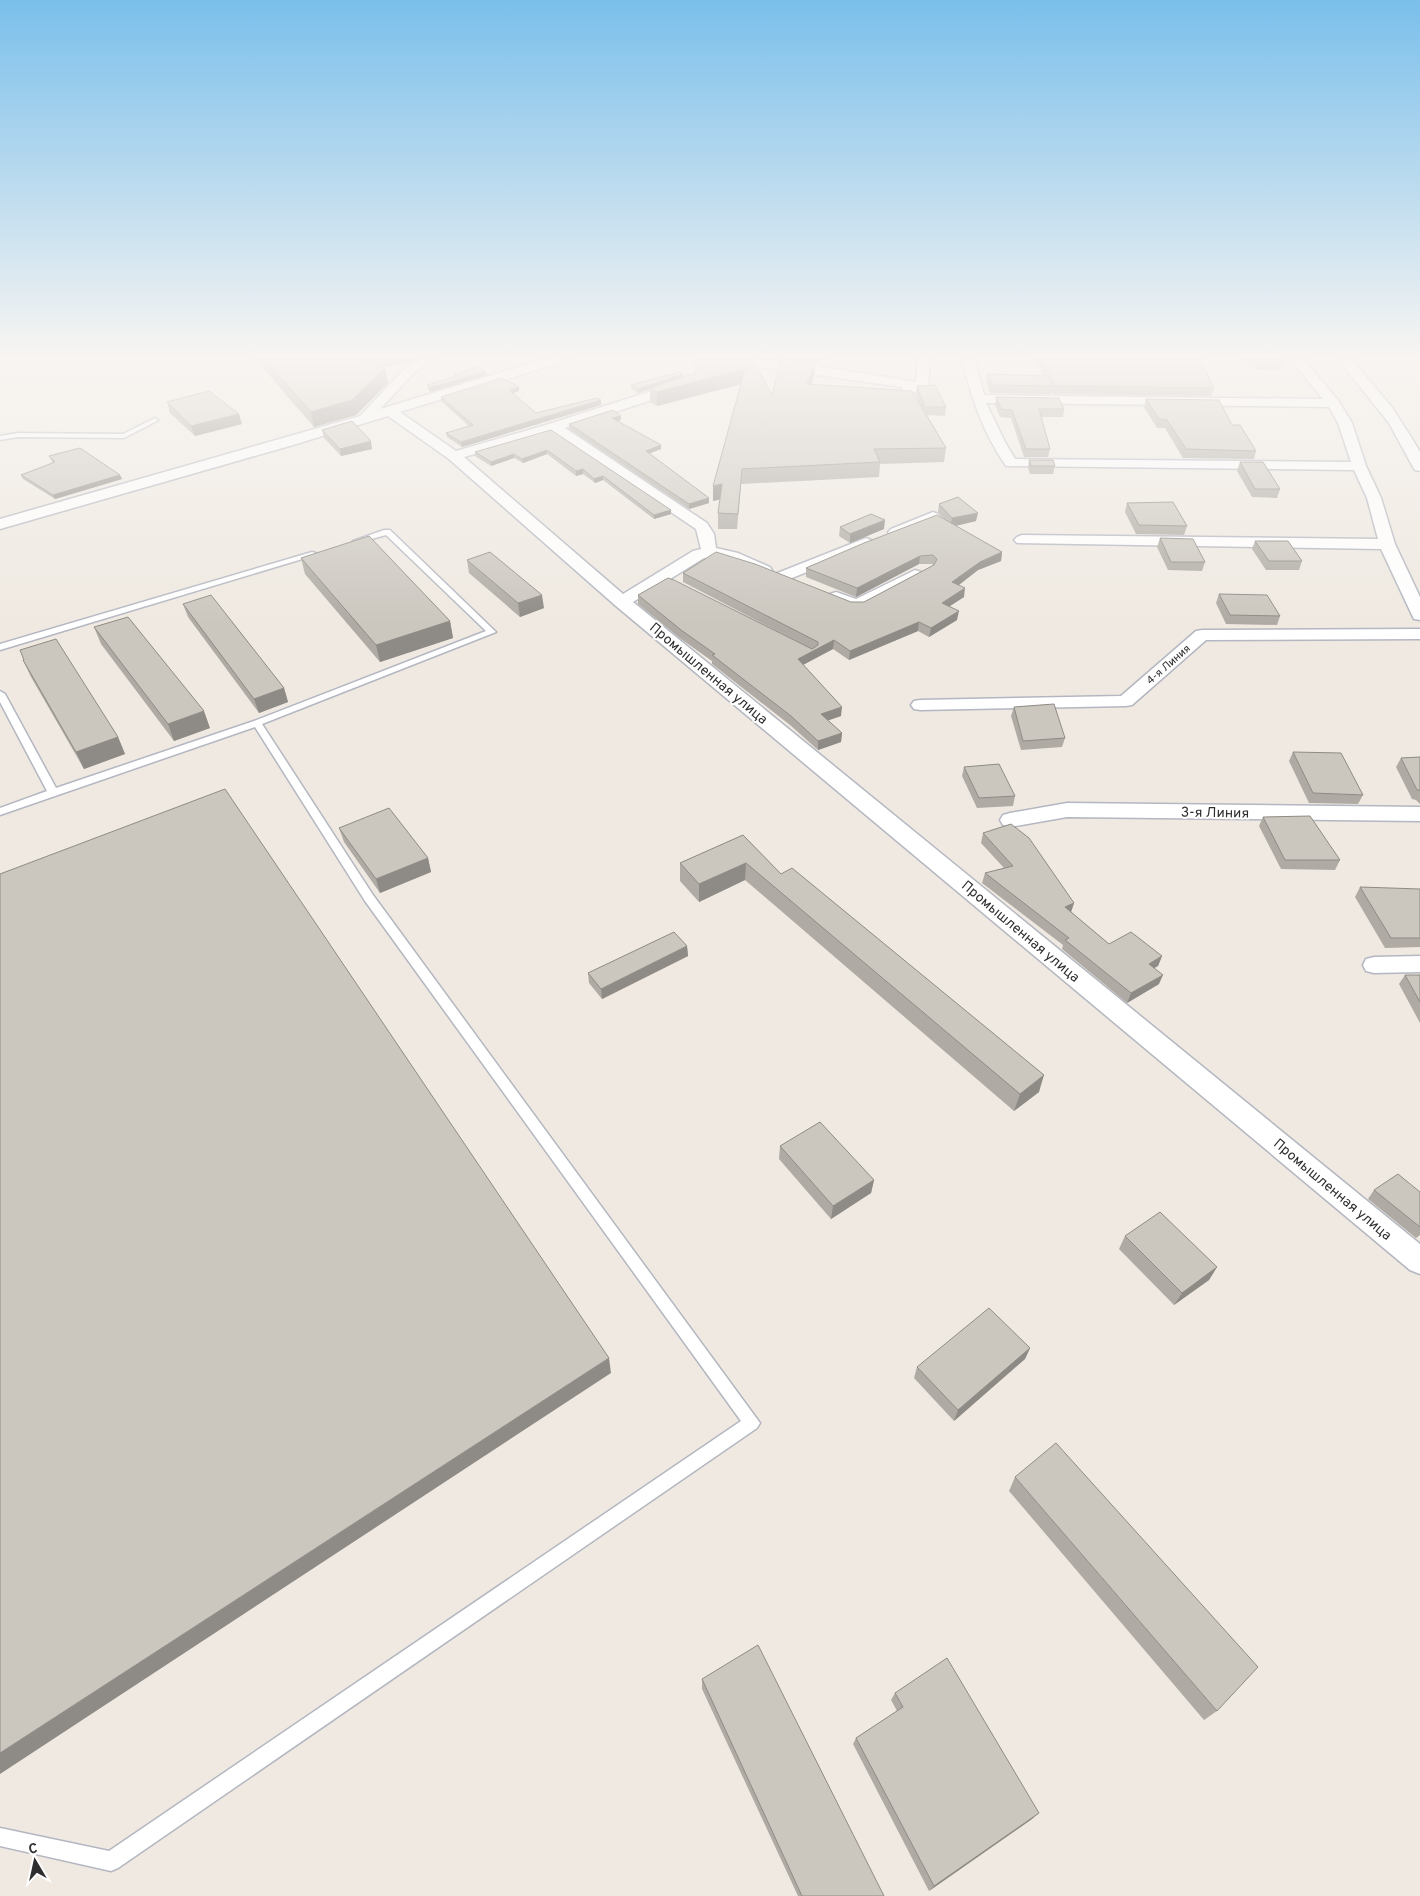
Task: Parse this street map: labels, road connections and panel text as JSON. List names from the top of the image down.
{
  "streets": {
    "street": ["4-я Линия", "Промышленная улица", "3-я Линия"]
  },
  "north": "top"
}
